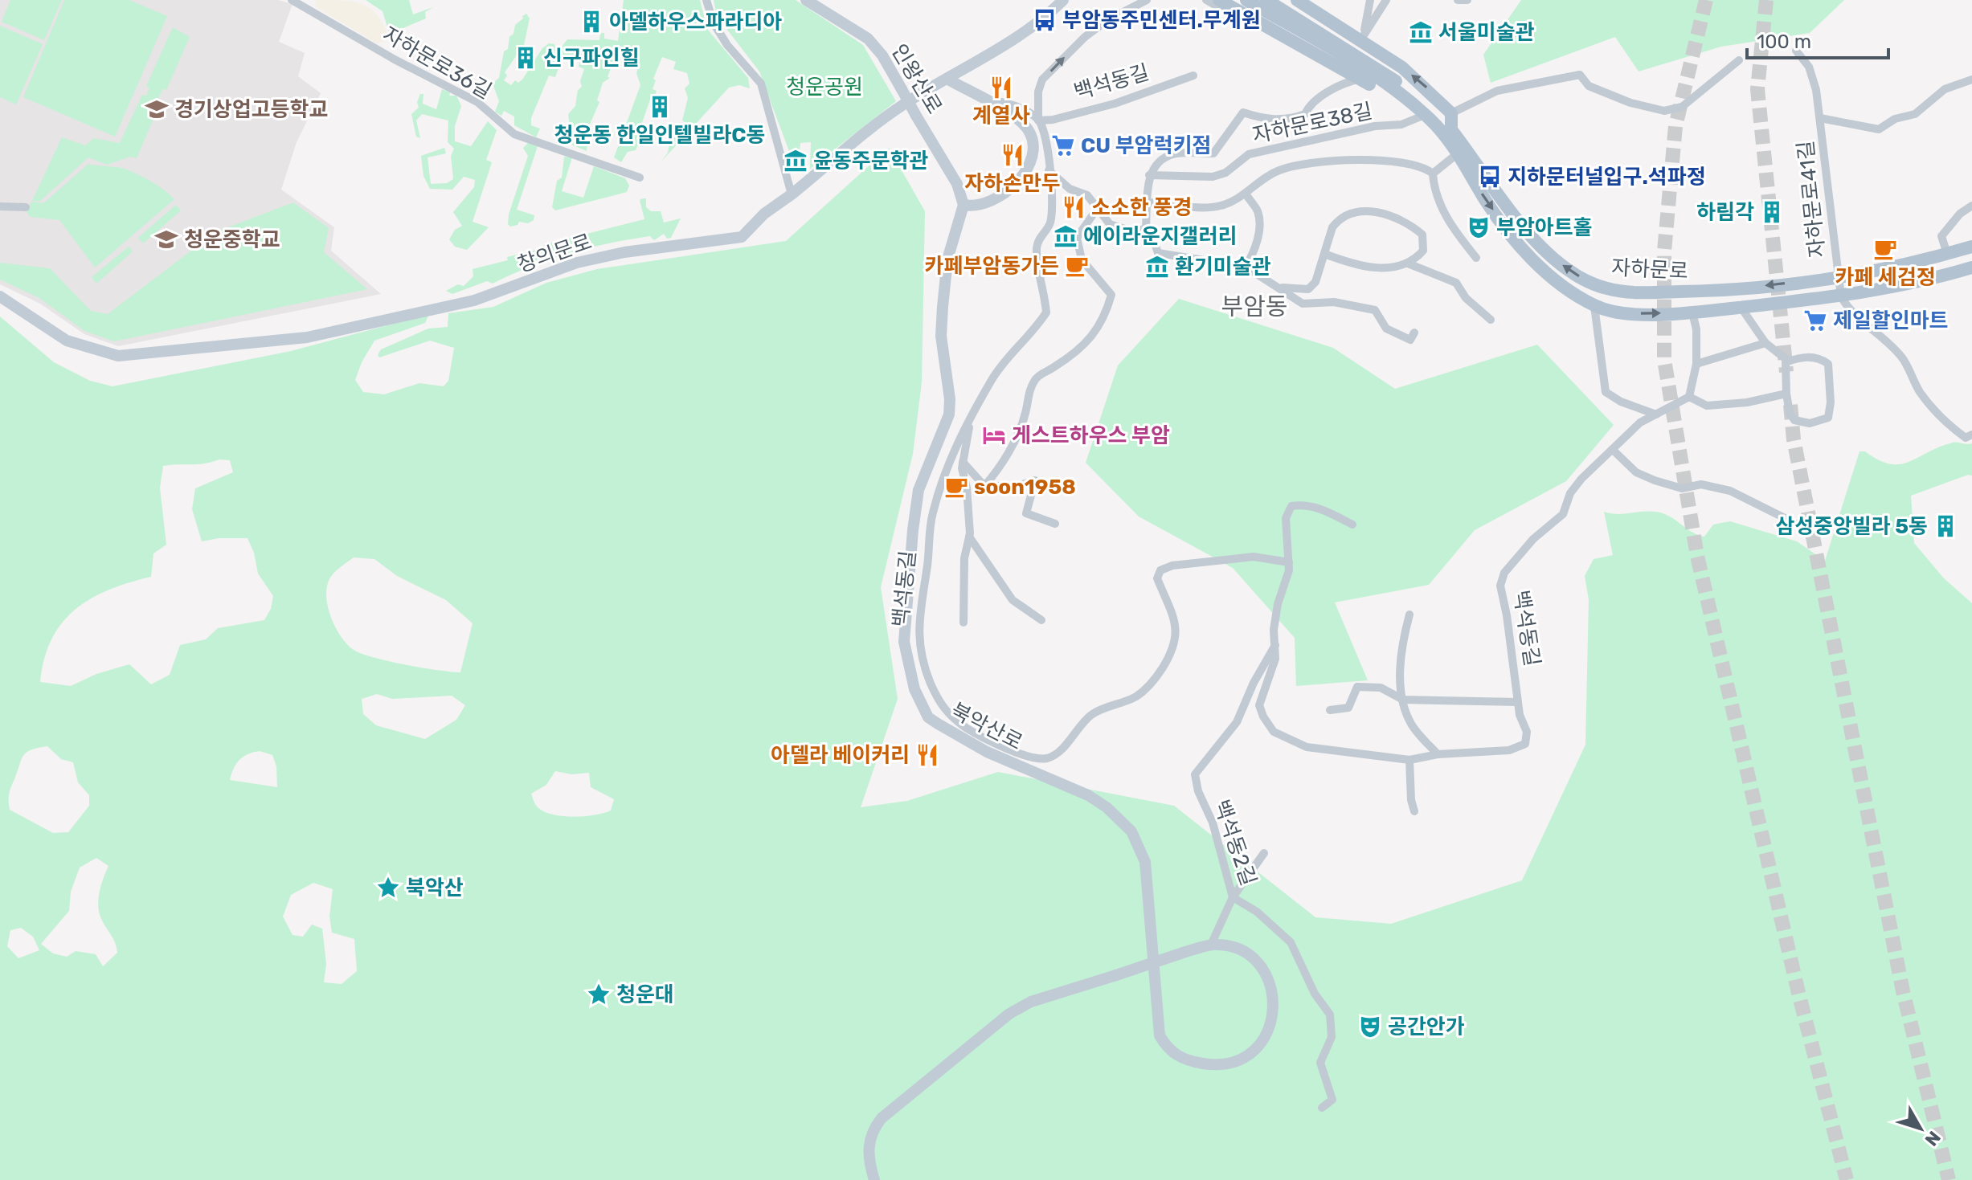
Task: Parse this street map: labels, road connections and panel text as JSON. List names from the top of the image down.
{
  "streets": {
    "main road": ["자하문로"],
    "street": [
      "자하문로36길",
      "인왕산로",
      "백석동길",
      "자하문로38길",
      "자하문로41길",
      "창의문로",
      "북악산로",
      "백석동2길"
    ]
  },
  "crossings": [
    ["인왕산로", "북악산로"],
    ["백석동길", "자하문로"],
    ["백석동길", "백석동2길"],
    ["자하문로38길", "자하문로"],
    ["자하문로41길", "자하문로"]
  ],
  "districts": ["부암동"],
  "parks": ["청운공원"],
  "places": {
    "bus stop": ["부암동주민센터.무계원", "지하문터널입구.석파정"],
    "building": [
      "아델하우스파라디아",
      "신구파인힐",
      "청운동 한일인텔빌라C동",
      "하림각",
      "삼성중앙빌라 5동"
    ],
    "museum": [
      "서울미술관",
      "윤동주문학관",
      "에이라운지갤러리",
      "환기미술관"
    ],
    "restaurant": [
      "계열사",
      "자하손만두",
      "소소한 풍경",
      "아델라 베이커리"
    ],
    "school or university": ["경기상업고등학교", "청운중학교"],
    "supermarket": ["CU 부암럭키점", "제일할인마트"],
    "theatre": ["부암아트홀", "공간안가"],
    "cafe": ["카페 세검정", "카페부암동가든", "soon1958"],
    "hotel": ["게스트하우스 부암"],
    "place": ["북악산", "청운대"]
  },
  "scale_bar": "100 m",
  "north": "bottom right"
}
